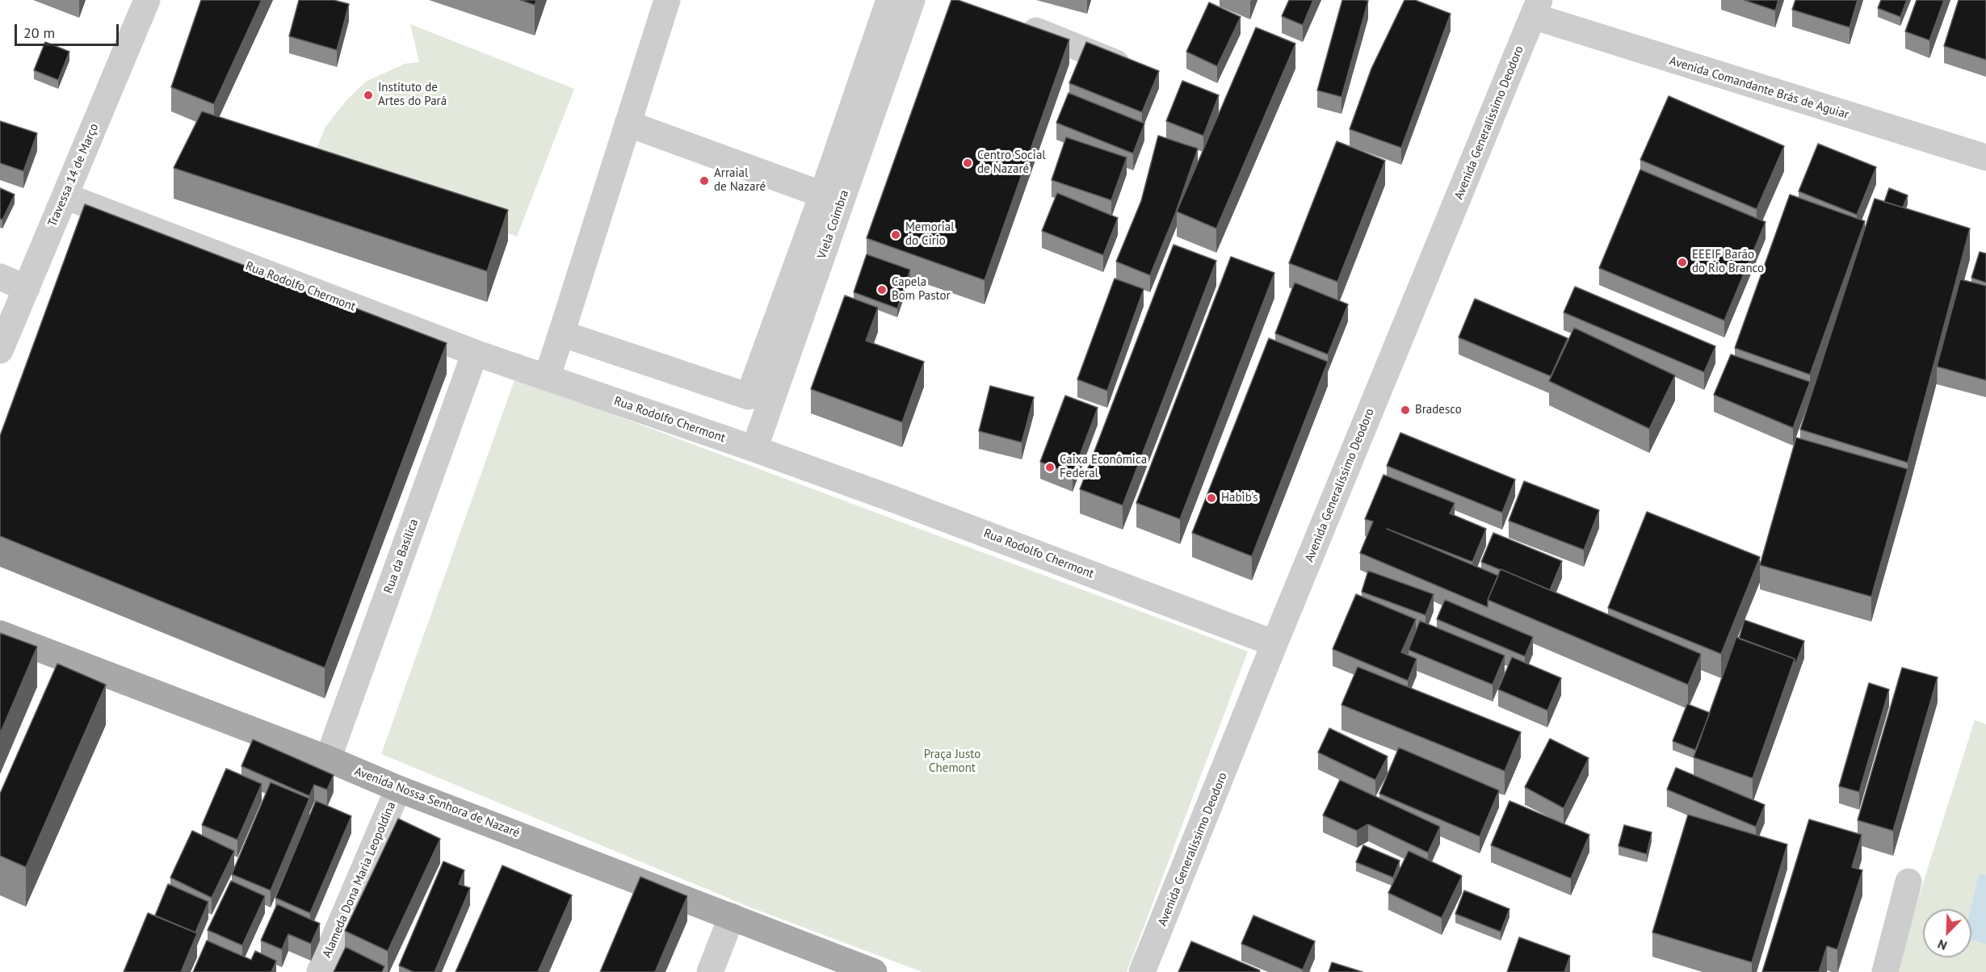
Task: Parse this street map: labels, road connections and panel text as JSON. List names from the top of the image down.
{
  "streets": {
    "main road": ["Avenida Nossa Senhora de Nazaré"],
    "street": [
      "Avenida Comandante Brás de Aguiar",
      "Avenida Generalíssimo Deodoro",
      "Travessa 14 de Março",
      "Viela Coimbra",
      "Rua Rodolfo Chermont",
      "Rua da Basílica",
      "Alameda Dona Maria Leopoldina"
    ]
  },
  "crossings": [
    ["Avenida Comandante Brás de Aguiar", "Avenida Generalíssimo Deodoro"],
    ["Avenida Generalíssimo Deodoro", "Rua Rodolfo Chermont"],
    ["Travessa 14 de Março", "Rua Rodolfo Chermont"],
    ["Viela Coimbra", "Rua Rodolfo Chermont"],
    ["Rua Rodolfo Chermont", "Rua da Basílica"],
    ["Rua da Basílica", "Avenida Nossa Senhora de Nazaré"],
    ["Avenida Nossa Senhora de Nazaré", "Alameda Dona Maria Leopoldina"]
  ],
  "parks": ["Praça Justo Chemont"],
  "places": [
    "Instituto de Artes do Pará",
    "Centro Social de Nazaré",
    "Arraial de Nazaré",
    "Memorial do Cirio",
    "EEEIF Barão do Rio Branco",
    "Capela Bom Pastor",
    "Bradesco",
    "Caixa Econômica Federal",
    "Habib's"
  ],
  "scale_bar": "20 m",
  "north": "bottom left"
}
